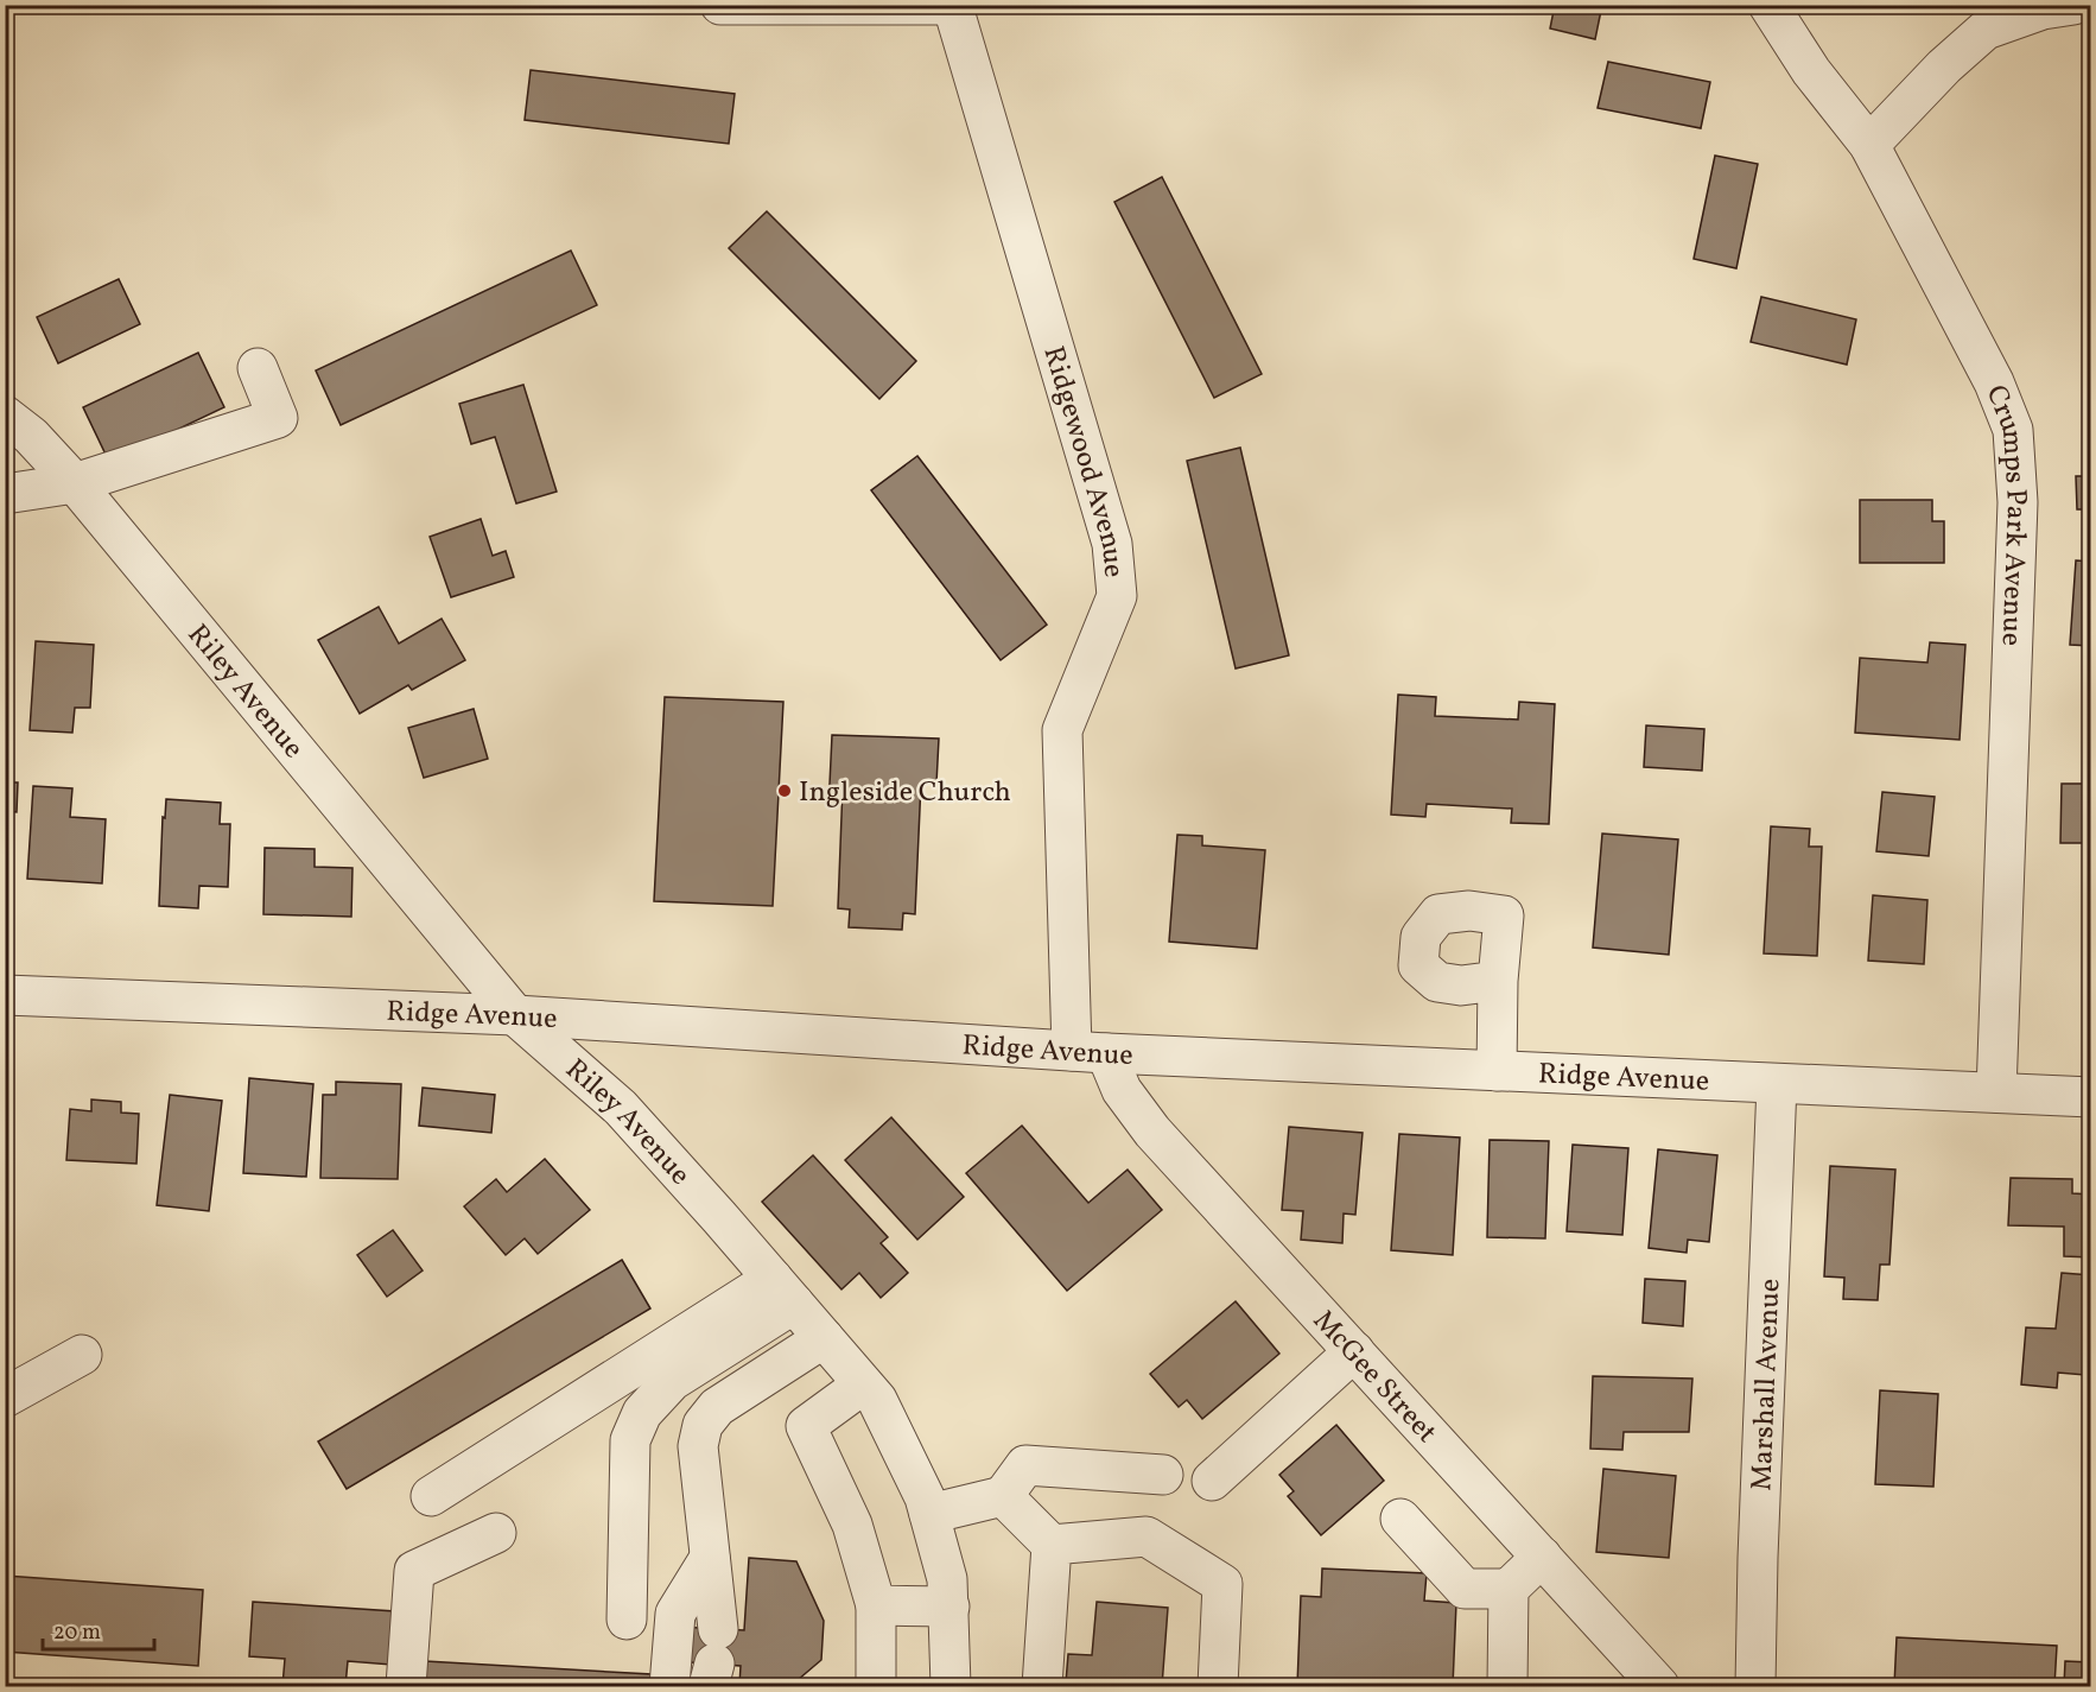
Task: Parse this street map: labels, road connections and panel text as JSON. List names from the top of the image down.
{
  "streets": {
    "street": [
      "Ridgewood Avenue",
      "Crumps Park Avenue",
      "Riley Avenue",
      "Ridge Avenue",
      "McGee Street",
      "Marshall Avenue"
    ]
  },
  "crossings": [
    ["Ridgewood Avenue", "Ridge Avenue"],
    ["Ridgewood Avenue", "McGee Street"],
    ["Crumps Park Avenue", "Ridge Avenue"],
    ["Riley Avenue", "Ridge Avenue"],
    ["Ridge Avenue", "McGee Street"],
    ["Ridge Avenue", "Marshall Avenue"]
  ],
  "places": ["Ingleside Church"],
  "scale_bar": "20 m"
}
